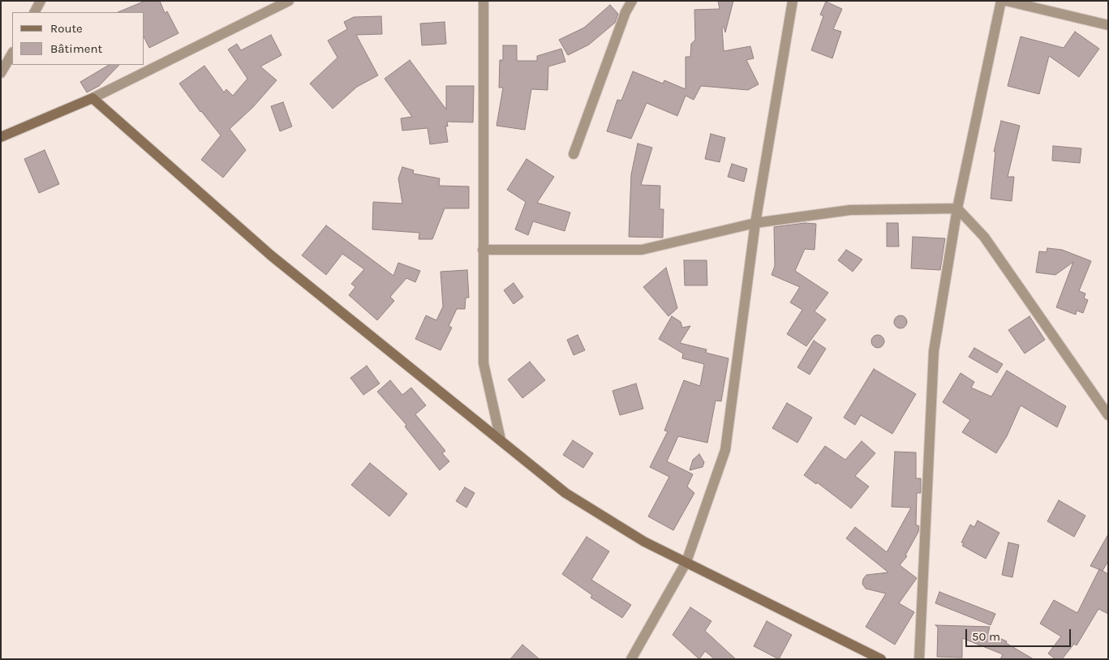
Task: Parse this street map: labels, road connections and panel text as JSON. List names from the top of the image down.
{
  "legend": ["Route", "Bâtiment"],
  "scale_bar": "50 m"
}
